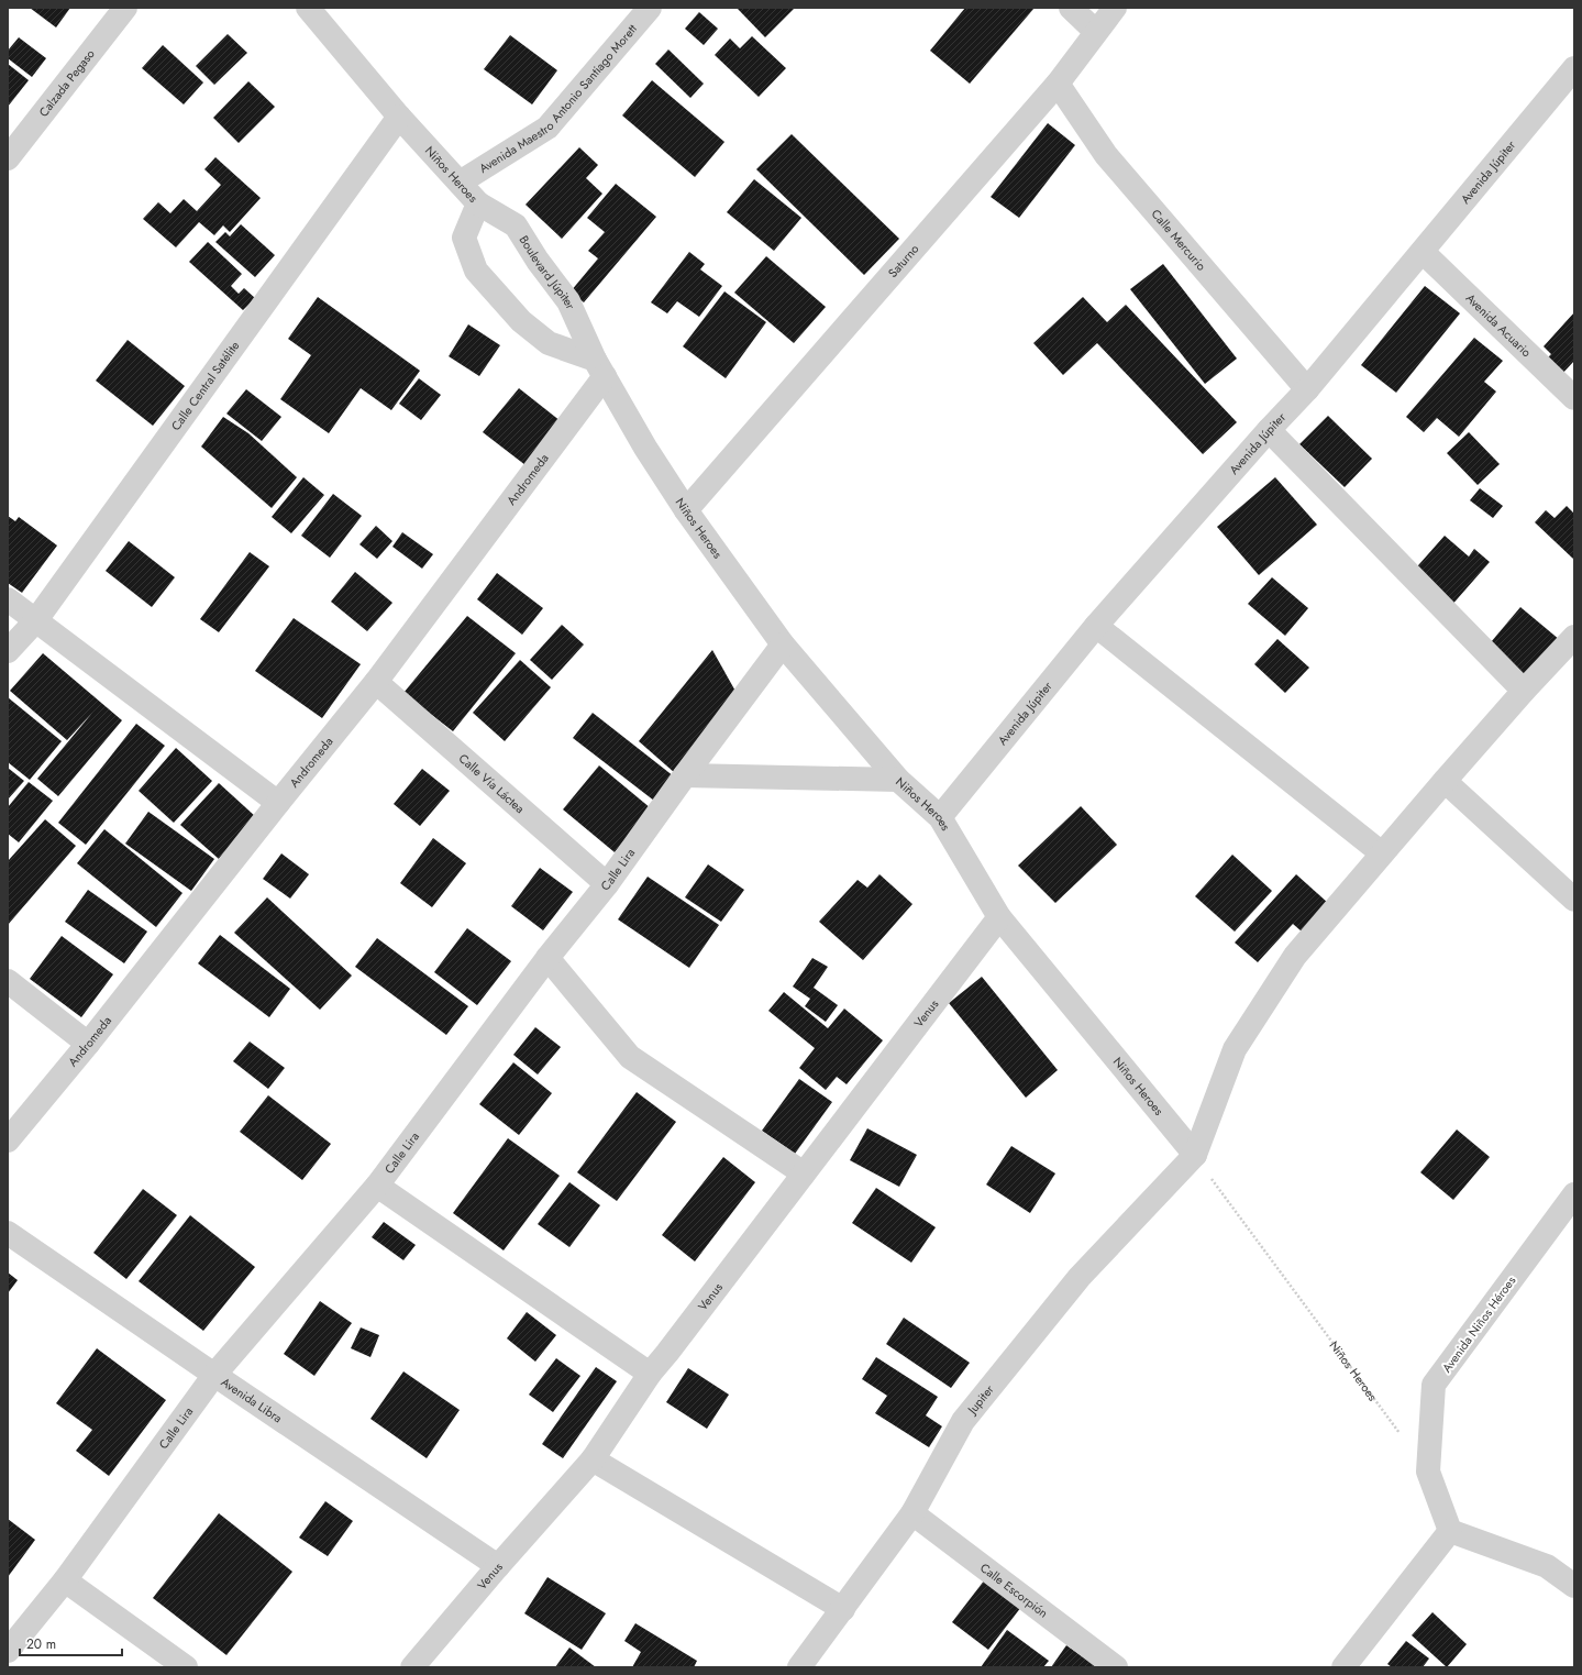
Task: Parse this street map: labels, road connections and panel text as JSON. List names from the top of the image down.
{
  "streets": {
    "street": [
      "Calzada Pegaso",
      "Avenida Maestro Antonio Santiago Morett",
      "Avenida Júpiter",
      "Niños Heroes",
      "Calle Mercurio",
      "Saturno",
      "Boulevard Júpiter",
      "Avenida Acuario",
      "Calle Central Satélite",
      "Andromeda",
      "Calle Vía Láctea",
      "Calle Lira",
      "Venus",
      "Avenida Niños Héroes",
      "Jupiter",
      "Avenida Libra",
      "Calle Escorpión"
    ]
  },
  "crossings": [
    ["Avenida Maestro Antonio Santiago Morett", "Niños Heroes"],
    ["Avenida Júpiter", "Niños Heroes"],
    ["Avenida Júpiter", "Calle Mercurio"],
    ["Avenida Júpiter", "Avenida Acuario"],
    ["Niños Heroes", "Saturno"],
    ["Niños Heroes", "Boulevard Júpiter"],
    ["Niños Heroes", "Calle Central Satélite"],
    ["Niños Heroes", "Andromeda"],
    ["Niños Heroes", "Calle Lira"],
    ["Niños Heroes", "Venus"],
    ["Niños Heroes", "Avenida Niños Héroes"],
    ["Niños Heroes", "Jupiter"],
    ["Calle Mercurio", "Saturno"],
    ["Boulevard Júpiter", "Andromeda"],
    ["Andromeda", "Calle Vía Láctea"],
    ["Calle Vía Láctea", "Calle Lira"],
    ["Calle Lira", "Avenida Libra"],
    ["Venus", "Avenida Libra"],
    ["Jupiter", "Calle Escorpión"]
  ],
  "scale_bar": "20 m"
}
